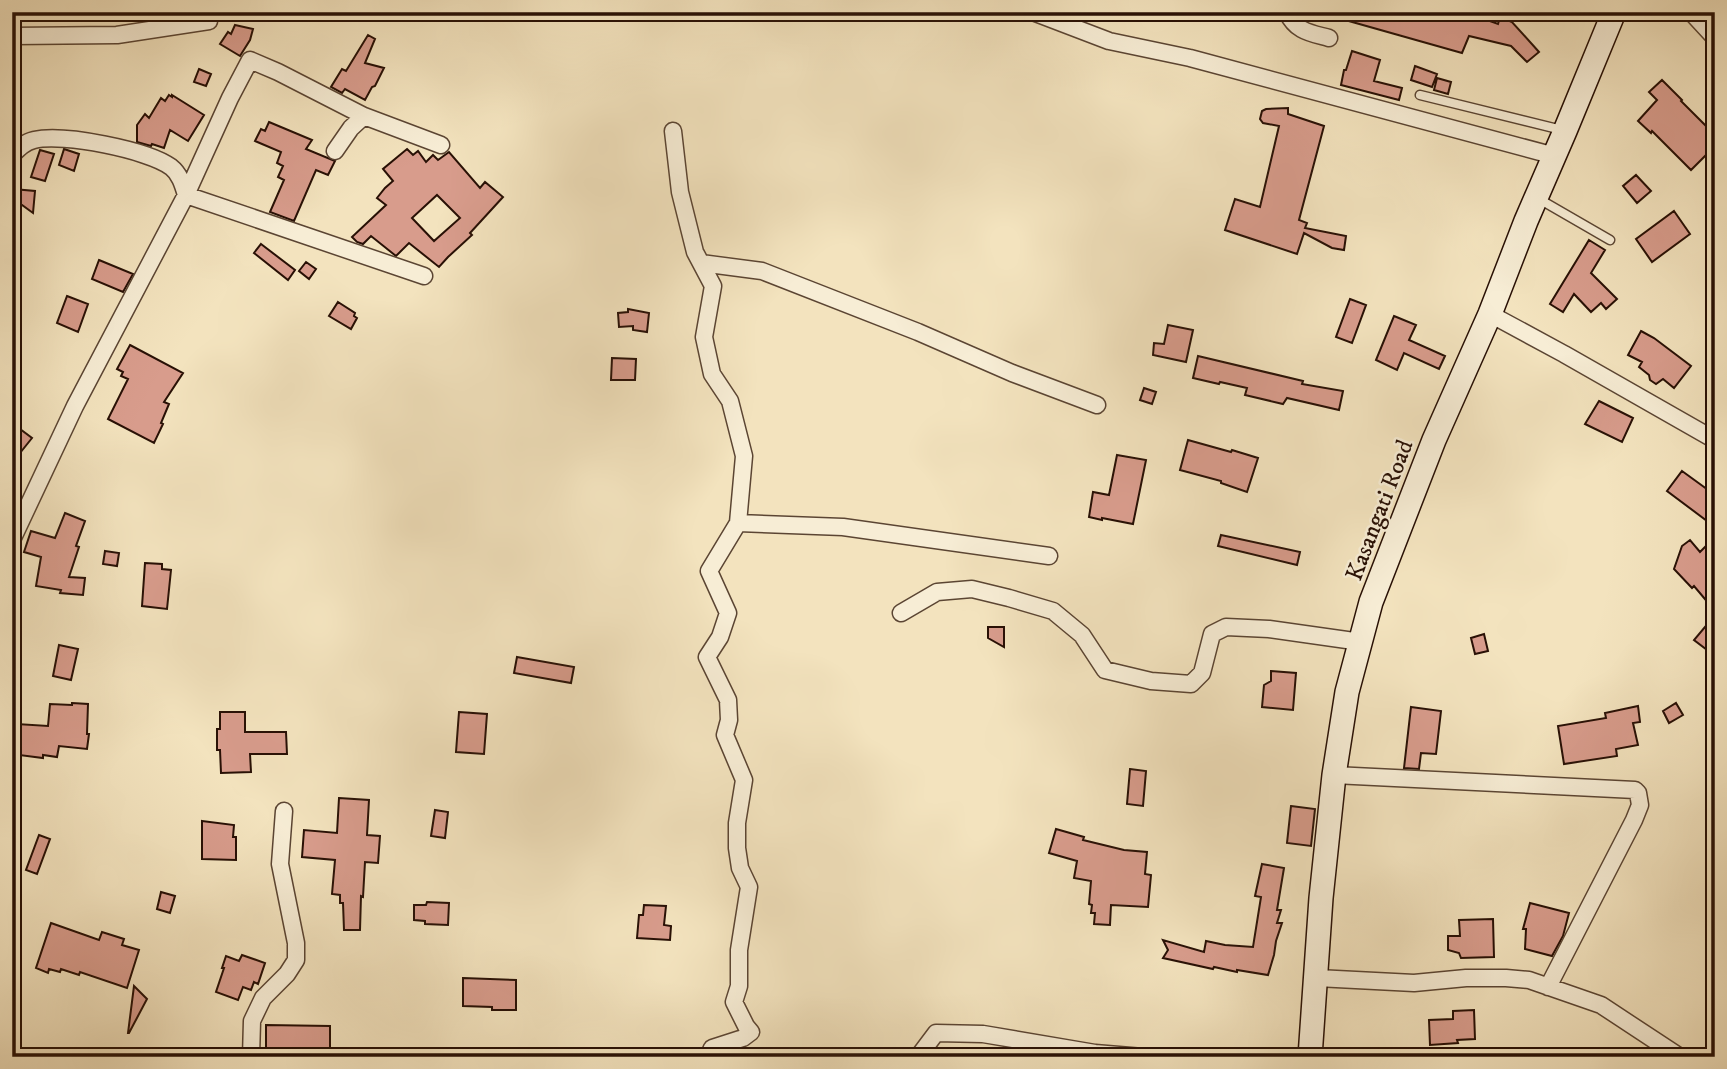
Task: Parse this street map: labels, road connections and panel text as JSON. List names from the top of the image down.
{
  "streets": {
    "street": ["Kasangati Road"]
  }
}
